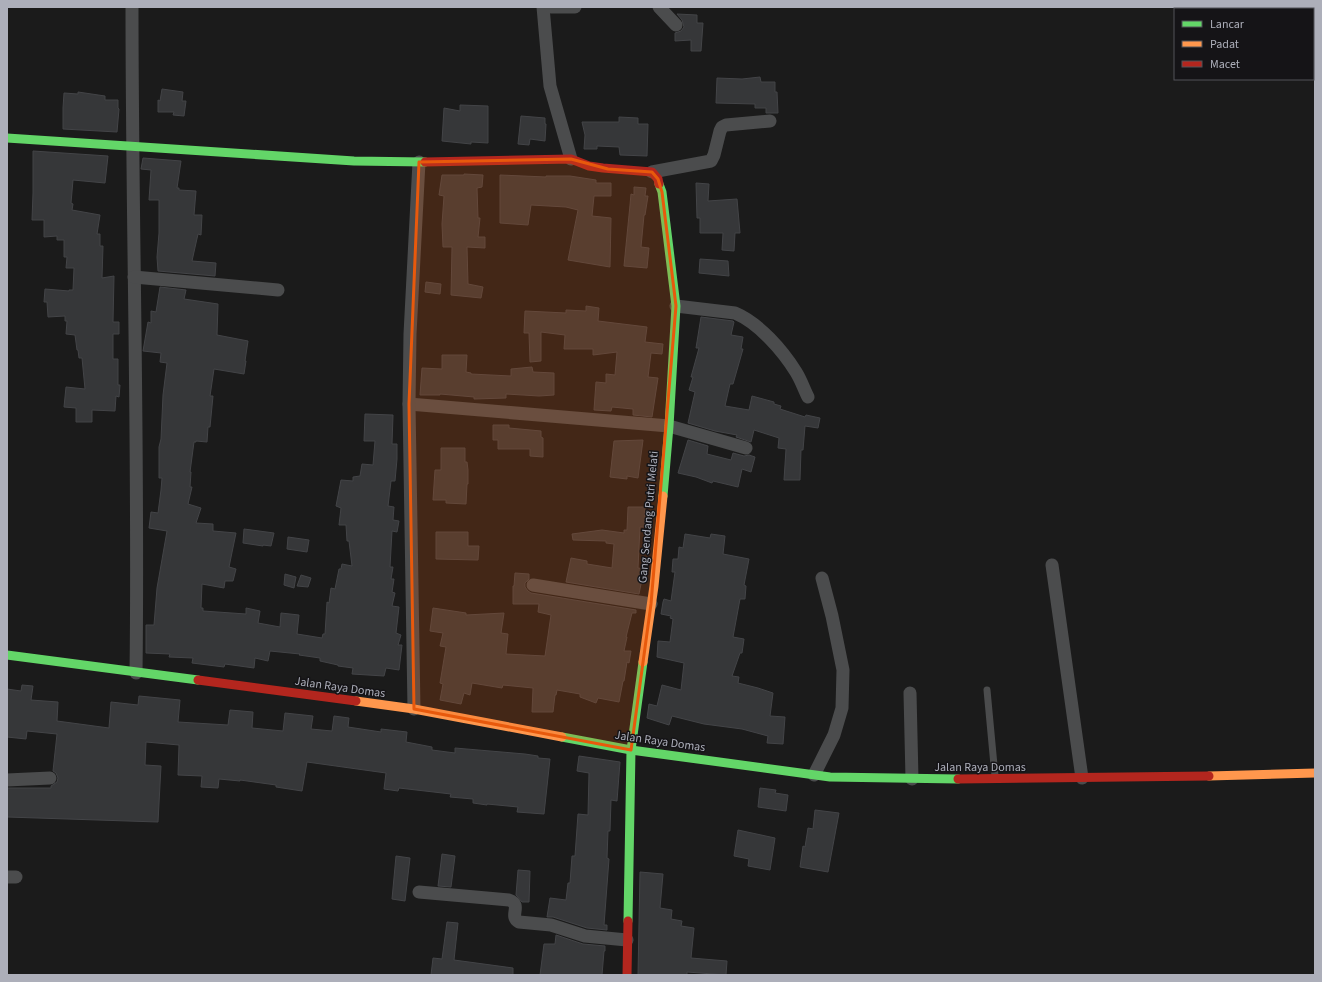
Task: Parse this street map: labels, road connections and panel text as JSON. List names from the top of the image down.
{
  "streets": {
    "main road": ["Gang Sendang Putri Melati", "Jalan Raya Domas"]
  },
  "crossings": [
    ["Gang Sendang Putri Melati", "Jalan Raya Domas"]
  ],
  "legend": ["Lancar", "Padat", "Macet"]
}
